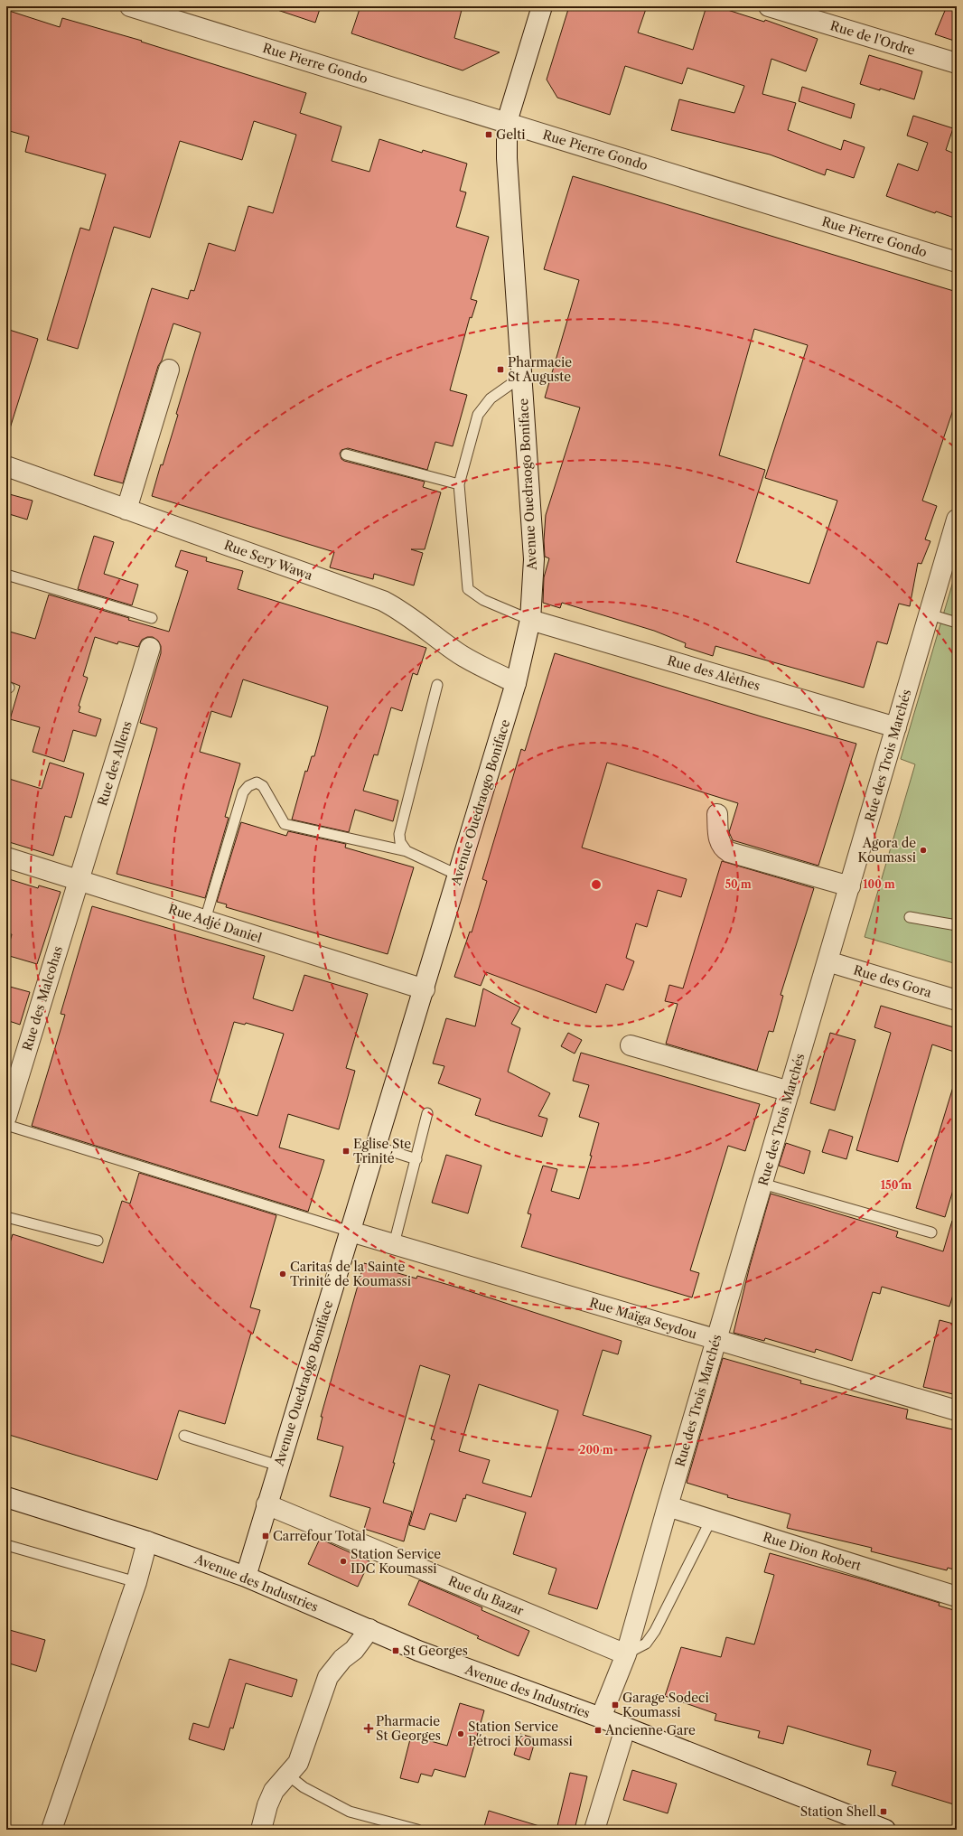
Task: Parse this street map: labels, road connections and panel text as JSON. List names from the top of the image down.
{
  "streets": {
    "street": [
      "Rue de l'Ordre",
      "Rue Pierre Gondo",
      "Avenue Ouedraogo Boniface",
      "Rue Sery Wawa",
      "Rue des Alèthes",
      "Rue des Trois Marchés",
      "Rue des Allens",
      "Rue Adjé Daniel",
      "Rue des Gora",
      "Rue des Malcohas",
      "Rue Maïga Seydou",
      "Rue Dion Robert",
      "Avenue des Industries",
      "Rue du Bazar"
    ]
  },
  "crossings": [
    ["Rue Pierre Gondo", "Avenue Ouedraogo Boniface"],
    ["Avenue Ouedraogo Boniface", "Rue Sery Wawa"],
    ["Avenue Ouedraogo Boniface", "Rue des Alèthes"],
    ["Avenue Ouedraogo Boniface", "Rue Adjé Daniel"],
    ["Avenue Ouedraogo Boniface", "Rue Maïga Seydou"],
    ["Avenue Ouedraogo Boniface", "Avenue des Industries"],
    ["Avenue Ouedraogo Boniface", "Rue du Bazar"],
    ["Rue des Alèthes", "Rue des Trois Marchés"],
    ["Rue des Trois Marchés", "Rue des Gora"],
    ["Rue des Trois Marchés", "Rue Maïga Seydou"],
    ["Rue des Trois Marchés", "Rue Dion Robert"],
    ["Rue des Trois Marchés", "Avenue des Industries"],
    ["Rue des Trois Marchés", "Rue du Bazar"],
    ["Rue des Allens", "Rue Adjé Daniel"],
    ["Rue des Allens", "Rue des Malcohas"],
    ["Rue Adjé Daniel", "Rue des Malcohas"]
  ],
  "places": {
    "transit": [
      "Gelti",
      "Pharmacie St Auguste",
      "Eglise Ste Trinité",
      "Carrefour Total",
      "St Georges",
      "Garage Sodeci Koumassi",
      "Ancienne Gare",
      "Station Shell"
    ],
    "other": [
      "Agora de Koumassi",
      "Caritas de la Sainte Trinité de Koumassi",
      "Station Service IDC Koumassi",
      "Station Service Pétroci Koumassi"
    ],
    "health": ["Pharmacie St Georges"]
  },
  "rings": [
    "50 m",
    "100 m",
    "150 m",
    "200 m"
  ]
}
